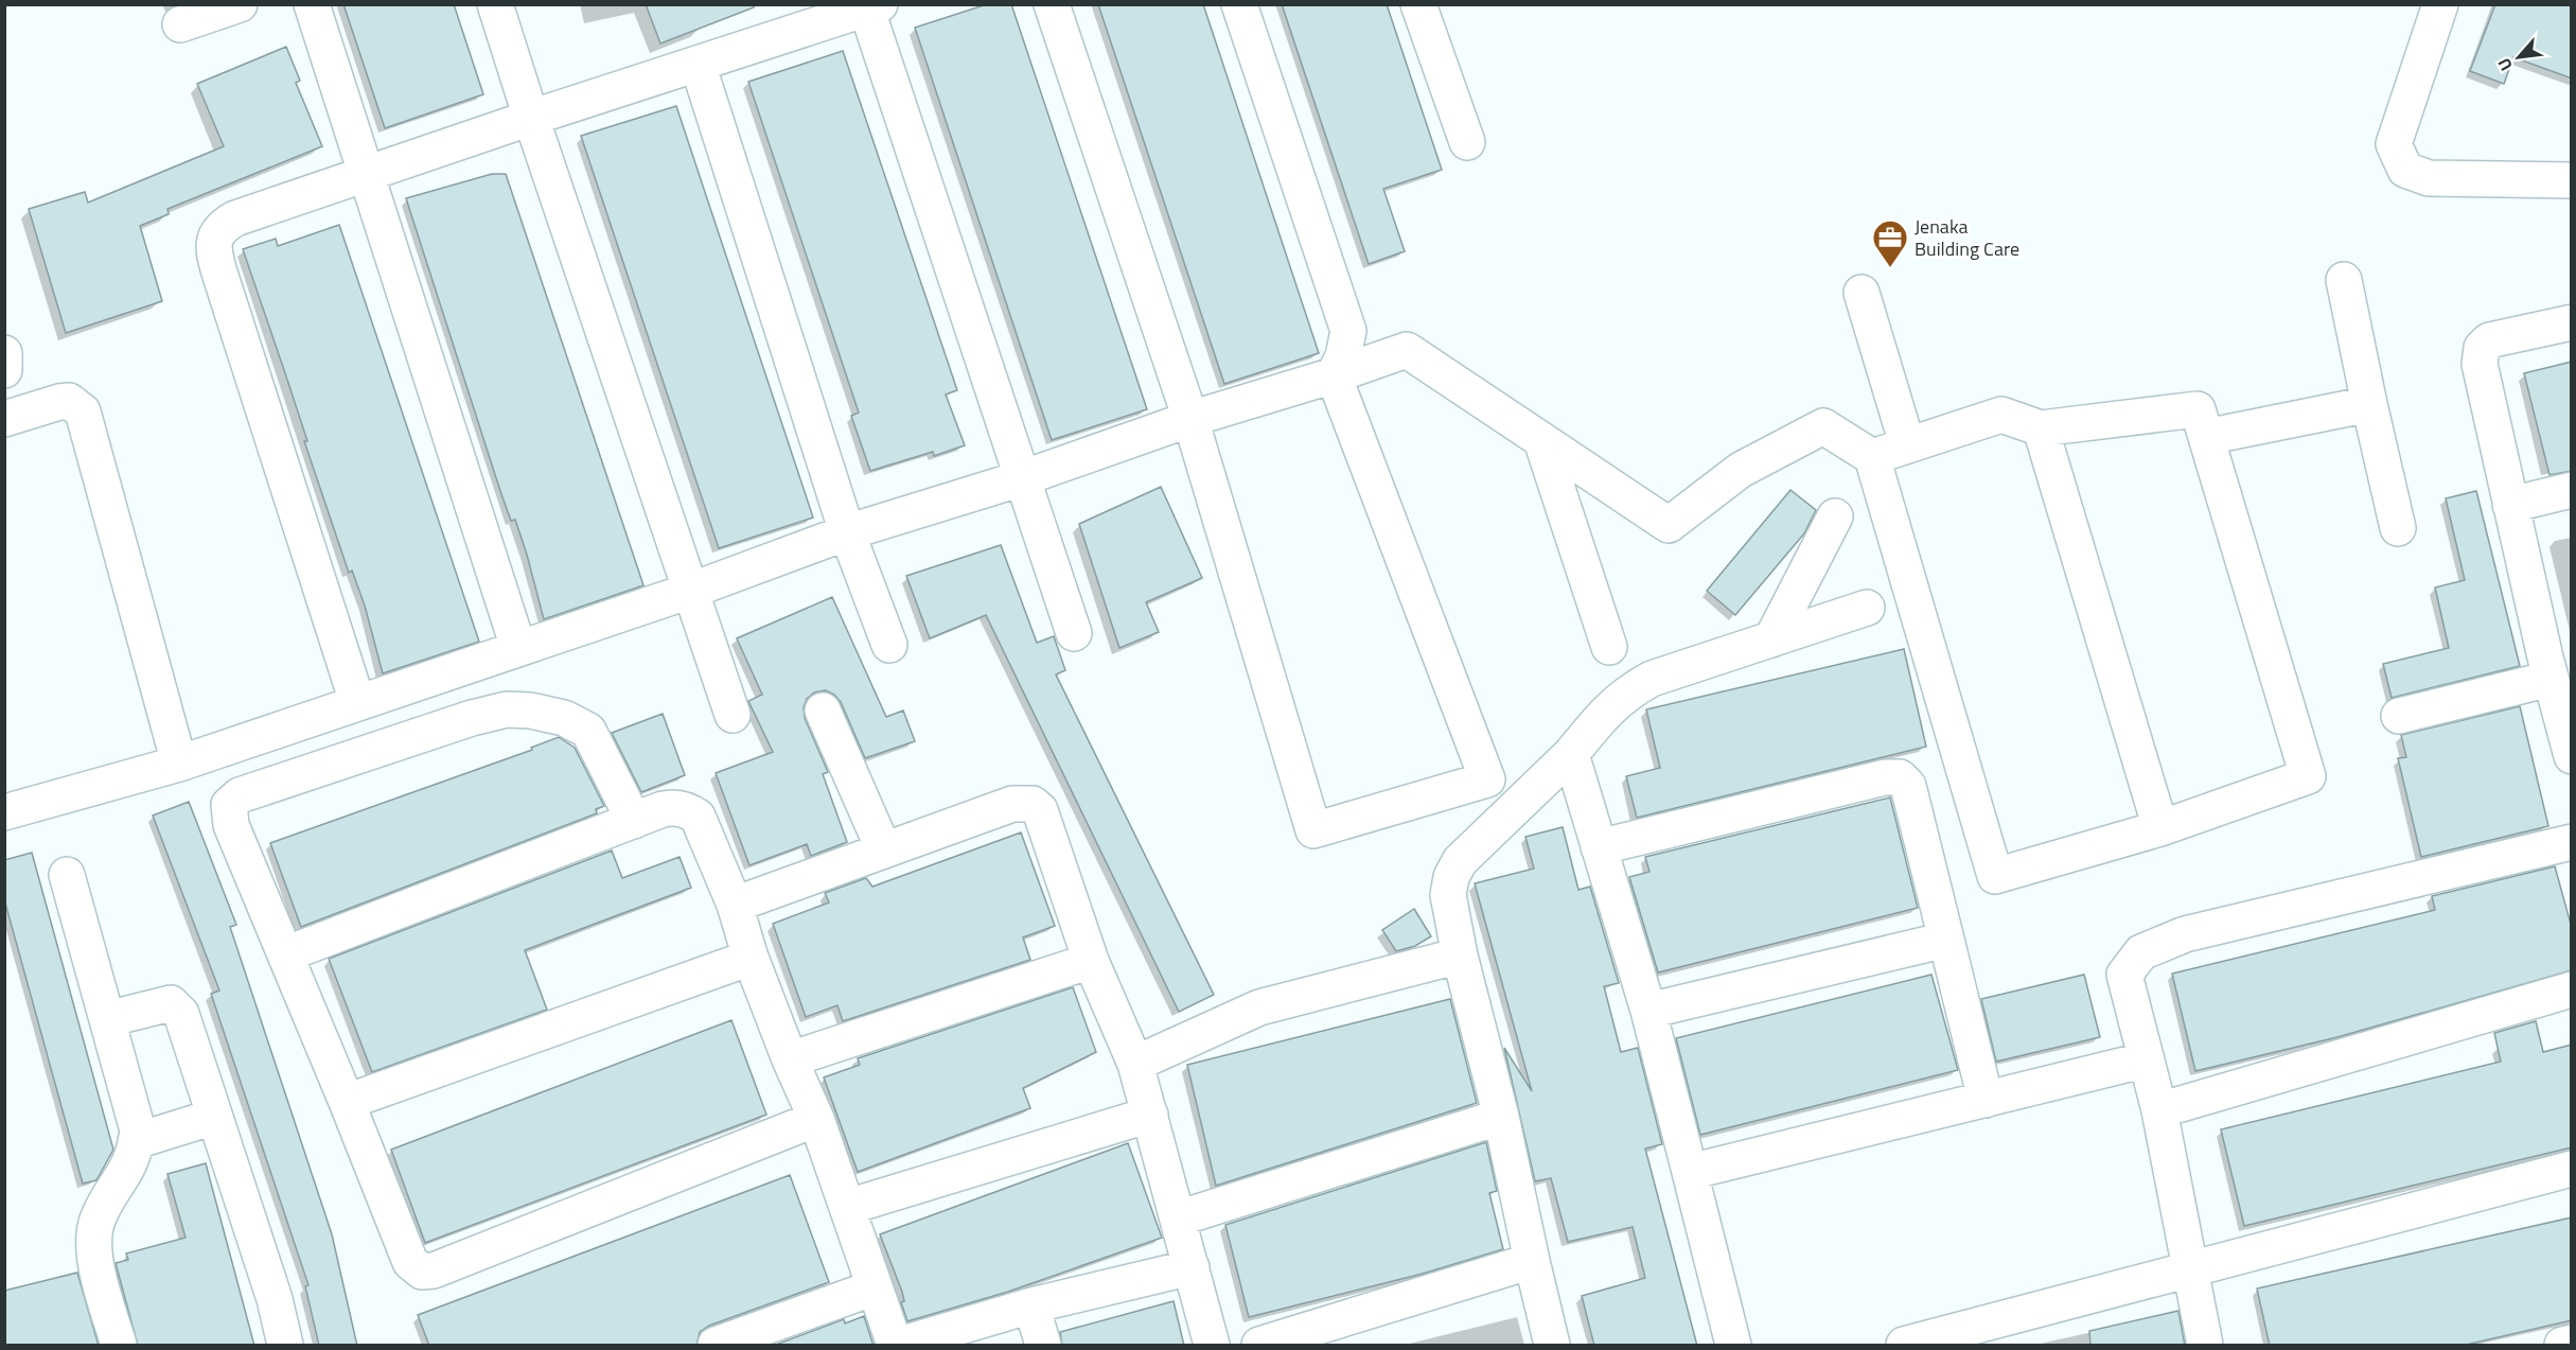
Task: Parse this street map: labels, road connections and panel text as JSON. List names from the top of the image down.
{
  "places": {
    "office": ["Jenaka Building Care"]
  },
  "north": "bottom left"
}
